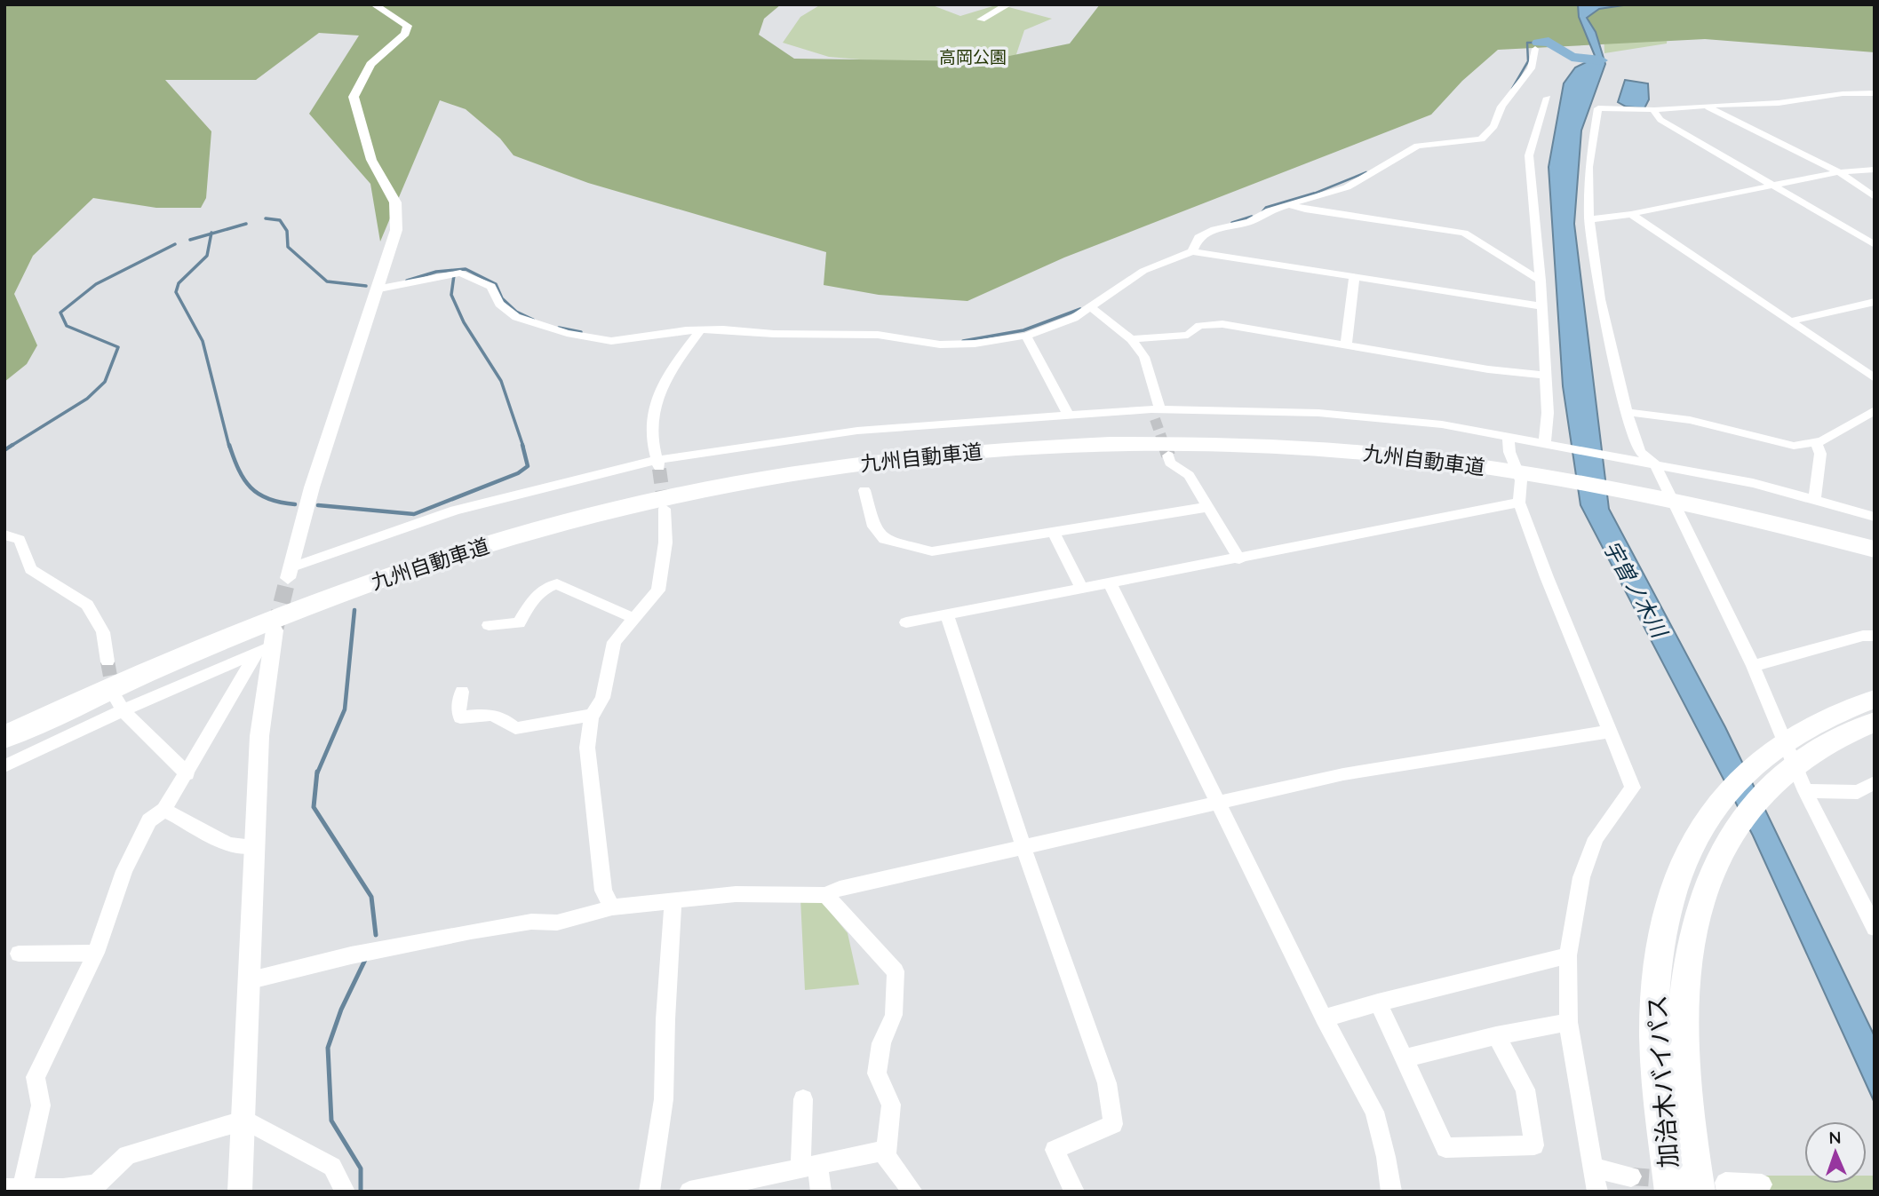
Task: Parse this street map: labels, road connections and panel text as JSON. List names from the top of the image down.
{
  "streets": {
    "highway": ["九州自動車道", "加治木バイパス"]
  },
  "water": ["宇曽ノ木川"],
  "parks": ["高岡公園"],
  "north": "top"
}
